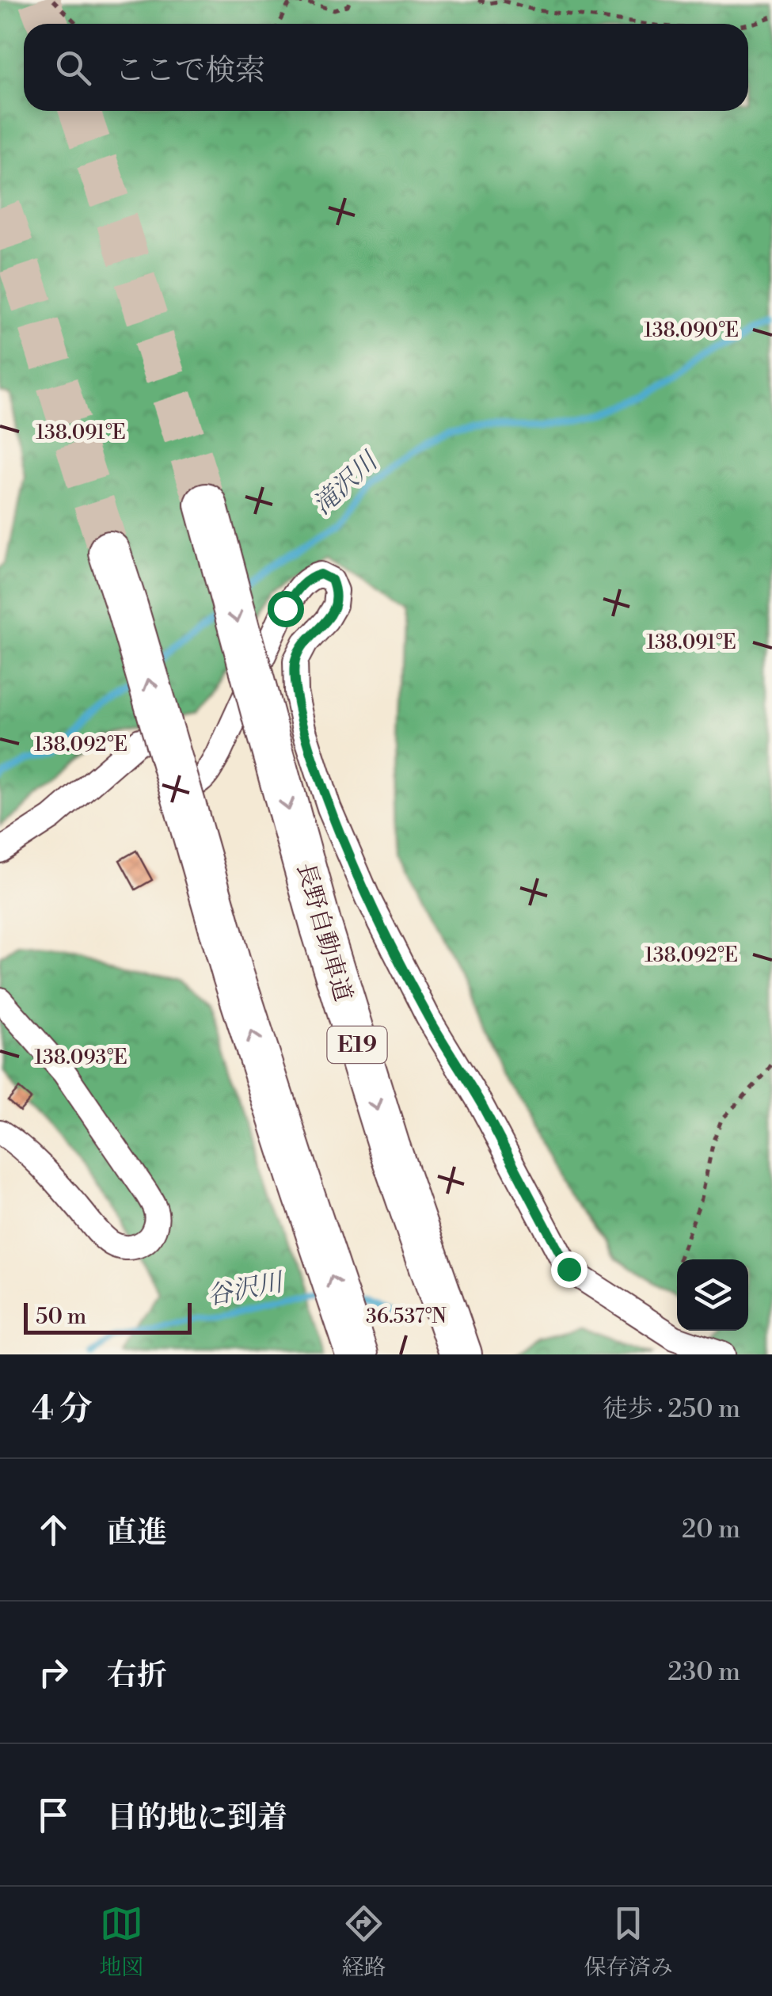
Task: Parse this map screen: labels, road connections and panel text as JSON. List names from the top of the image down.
{
  "streets": {
    "highway": ["長野自動車道", "E19"]
  },
  "water": ["滝沢川", "谷沢川"],
  "scale_bar": "50 m",
  "page": {
    "search": "ここで検索",
    "scale": "50 m",
    "heading": ["4 分", "徒歩 · 250 m"],
    "list": [
      ["直進", "20 m"],
      ["右折", "230 m"],
      "目的地に到着"
    ],
    "nav": ["地図", "経路", "保存済み"]
  },
  "coordinates": [
    "138.090°E",
    "138.091°E",
    "138.092°E",
    "138.093°E",
    "36.537°N"
  ]
}
